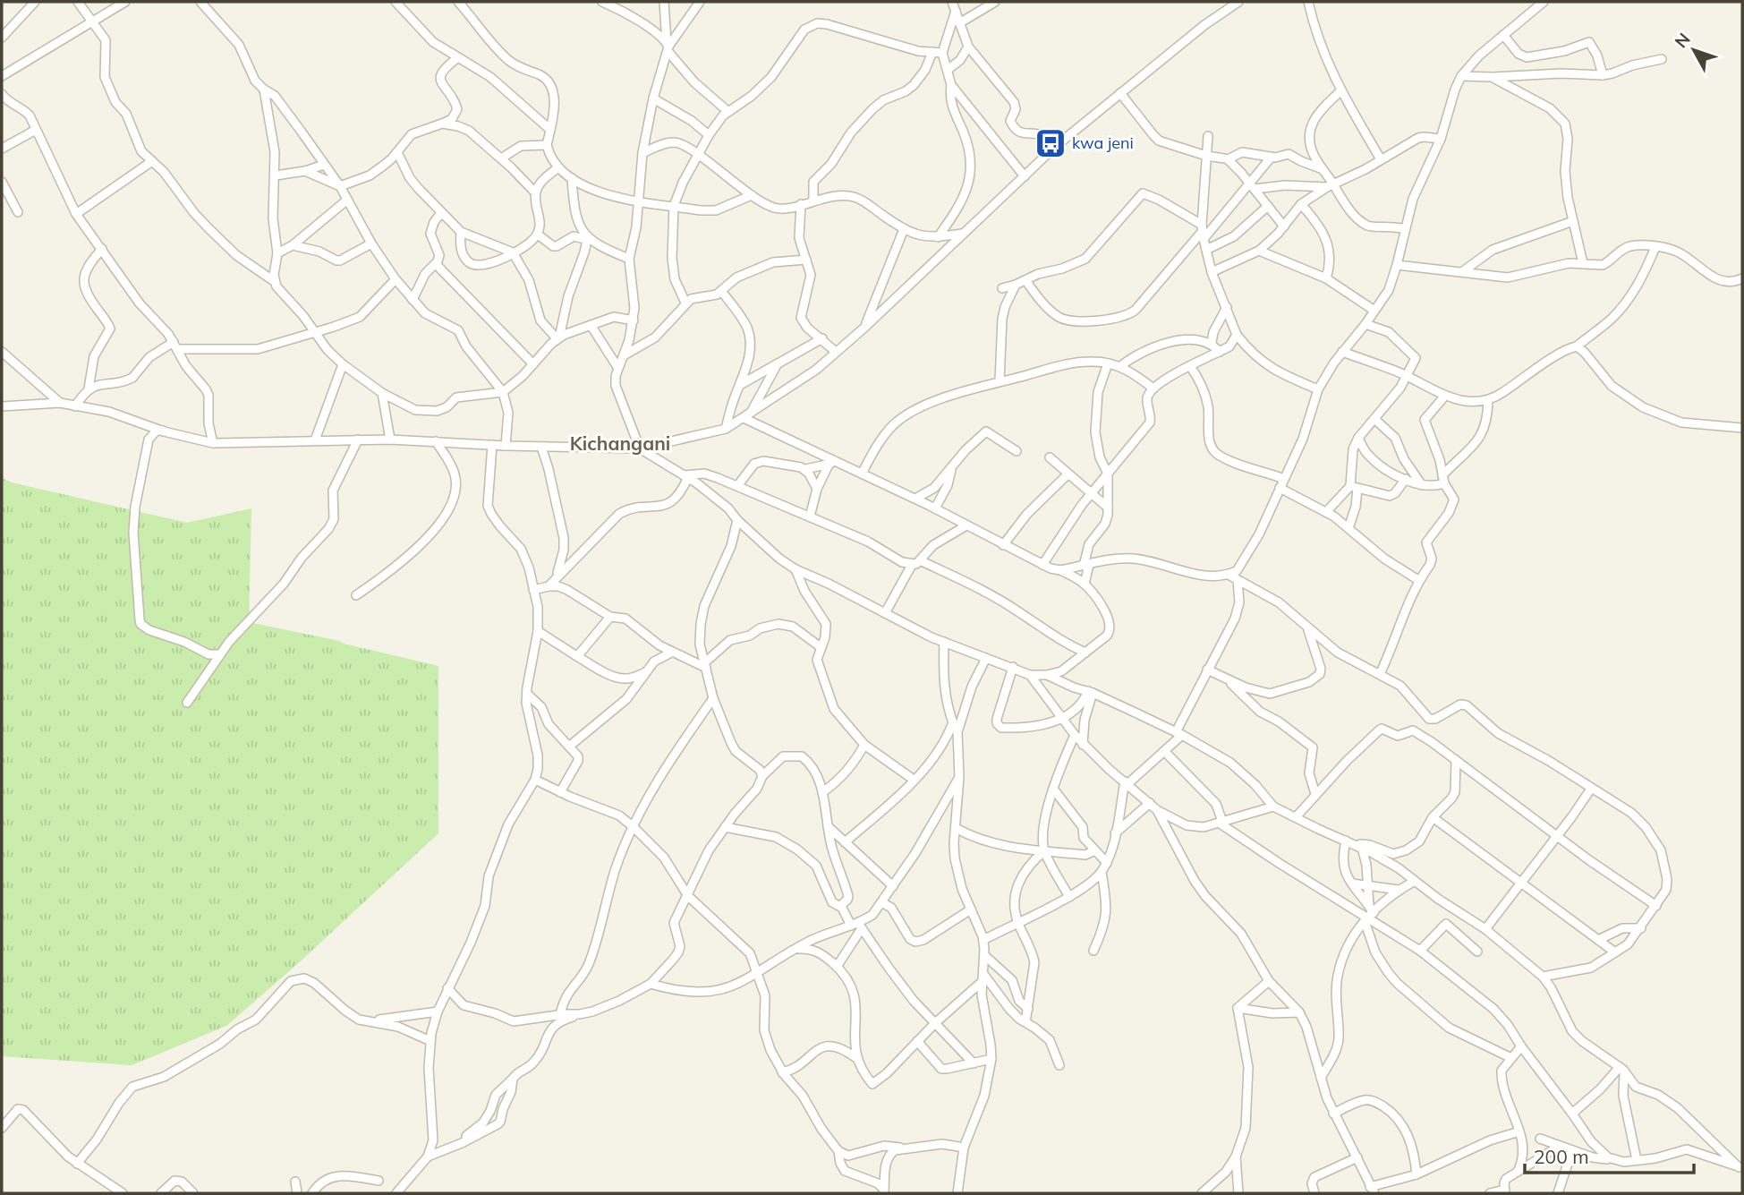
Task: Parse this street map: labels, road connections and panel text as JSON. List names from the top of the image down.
{
  "districts": ["Kichangani"],
  "places": {
    "bus stop": ["kwa jeni"]
  },
  "scale_bar": "200 m",
  "north": "top left"
}
